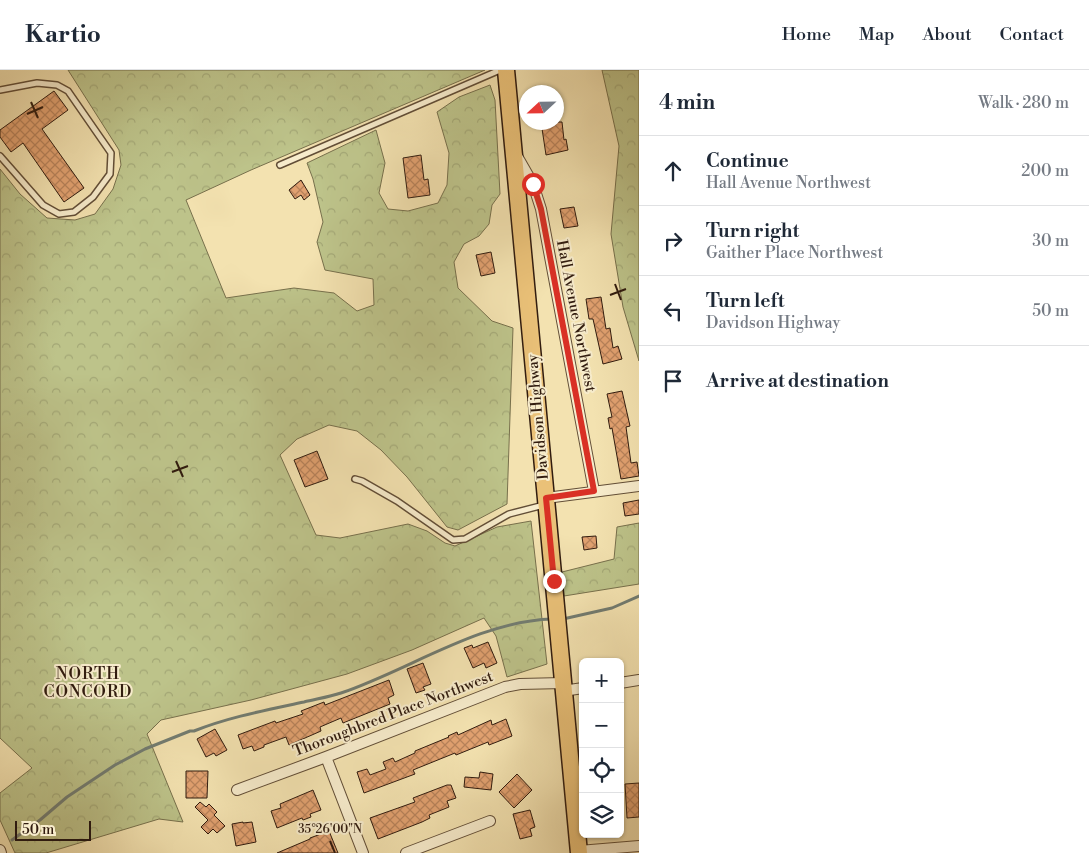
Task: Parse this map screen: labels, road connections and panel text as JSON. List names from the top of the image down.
{
  "streets": {
    "main road": ["Davidson Highway"],
    "street": ["Hall Avenue Northwest", "Thoroughbred Place Northwest"]
  },
  "crossings": [
    ["Hall Avenue Northwest", "Davidson Highway"],
    ["Davidson Highway", "Thoroughbred Place Northwest"]
  ],
  "districts": ["NORTH CONCORD"],
  "scale_bar": "50 m",
  "north": "left",
  "page": {
    "header": "Kartio",
    "nav": [
      "Home",
      "Map",
      "About",
      "Contact"
    ],
    "heading": ["4 min", "Walk · 280 m"],
    "list": [
      ["Continue", "Hall Avenue Northwest", "200 m"],
      ["Turn right", "Gaither Place Northwest", "30 m"],
      ["Turn left", "Davidson Highway", "50 m"],
      "Arrive at destination"
    ],
    "map_buttons": ["+", "−"],
    "scale": "50 m"
  },
  "coordinates": ["35°26'00\"N"]
}
